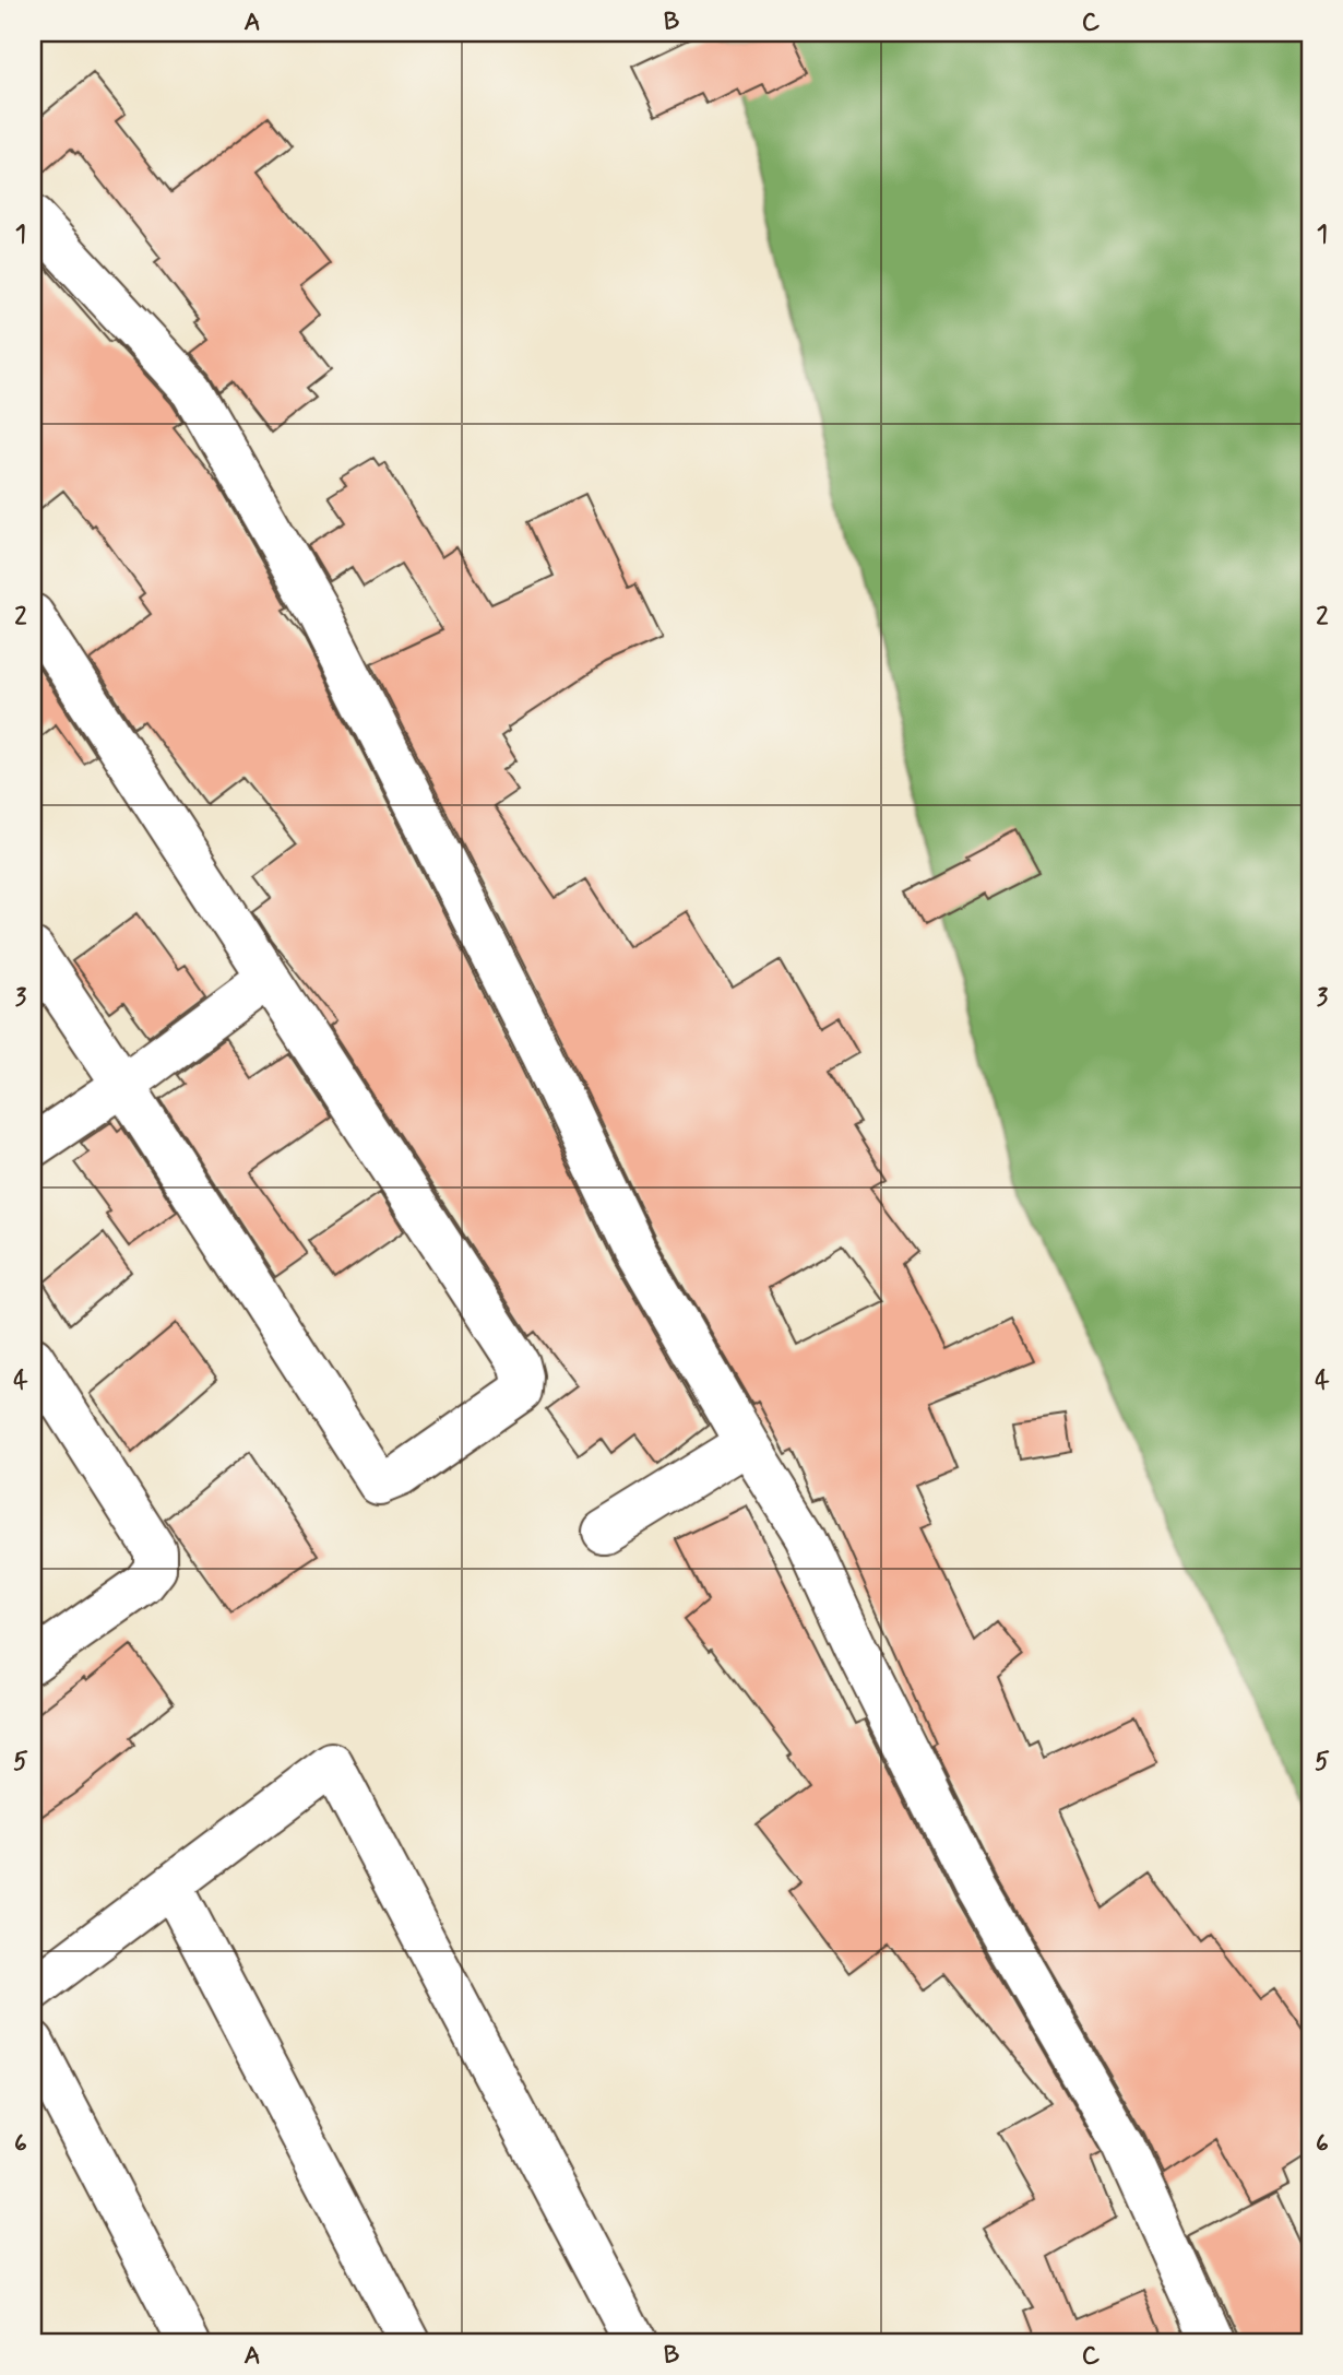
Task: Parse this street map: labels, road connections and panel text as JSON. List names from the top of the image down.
{
  "grid": {
    "columns": ["A", "B", "C"],
    "rows": [
      "1",
      "2",
      "3",
      "4",
      "5",
      "6"
    ]
  }
}
